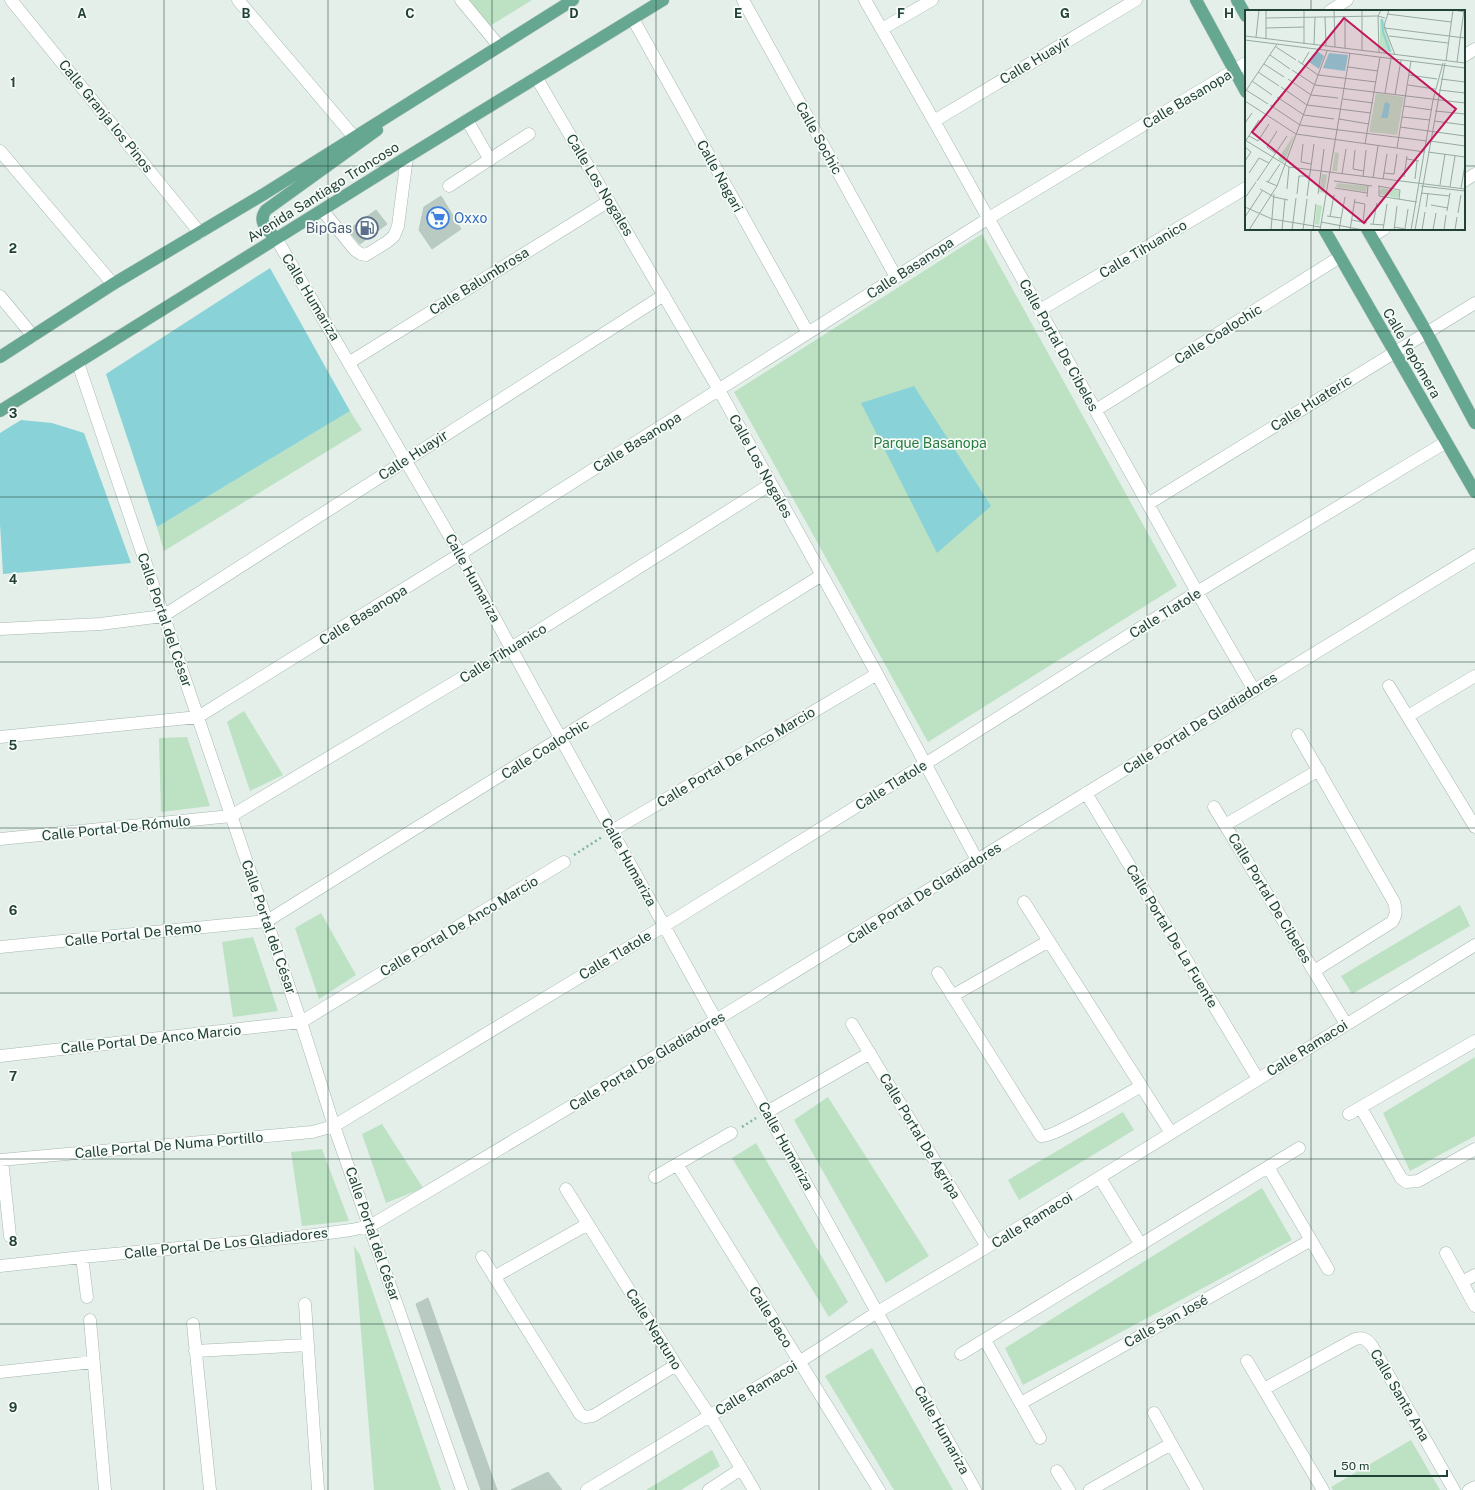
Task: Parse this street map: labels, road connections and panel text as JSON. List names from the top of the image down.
{
  "streets": {
    "main road": ["Avenida Santiago Troncoso", "Calle Yepómera"],
    "street": [
      "Calle Huayir",
      "Calle Basanopa",
      "Calle Granja los Pinos",
      "Calle Sochic",
      "Calle Nagari",
      "Calle Los Nogales",
      "Calle Tihuanico",
      "Calle Balumbrosa",
      "Calle Humariza",
      "Calle Coalochic",
      "Calle Portal De Cibeles",
      "Calle Huateric",
      "Calle Tlatole",
      "Calle Portal del César",
      "Calle Portal De Gladiadores",
      "Calle Portal De Anco Marcio",
      "Calle Portal De Rómulo",
      "Calle Portal De Remo",
      "Calle Portal De La Fuente",
      "Calle Ramacoi",
      "Calle Portal De Agripa",
      "Calle Portal De Numa Portillo",
      "Calle Portal De Los Gladiadores",
      "Calle Baco",
      "Calle San José",
      "Calle Neptuno",
      "Calle Santa Ana"
    ]
  },
  "crossings": [
    ["Calle Huayir", "Calle Los Nogales"],
    ["Calle Huayir", "Calle Humariza"],
    ["Calle Huayir", "Calle Portal De Cibeles"],
    ["Calle Huayir", "Calle Portal del César"],
    ["Calle Basanopa", "Calle Sochic"],
    ["Calle Basanopa", "Calle Nagari"],
    ["Calle Basanopa", "Calle Los Nogales"],
    ["Calle Basanopa", "Calle Humariza"],
    ["Calle Basanopa", "Calle Portal De Cibeles"],
    ["Calle Basanopa", "Calle Portal del César"],
    ["Calle Nagari", "Avenida Santiago Troncoso"],
    ["Calle Los Nogales", "Avenida Santiago Troncoso"],
    ["Calle Los Nogales", "Calle Tihuanico"],
    ["Calle Los Nogales", "Calle Balumbrosa"],
    ["Calle Los Nogales", "Calle Coalochic"],
    ["Calle Los Nogales", "Calle Tlatole"],
    ["Calle Los Nogales", "Calle Portal De Gladiadores"],
    ["Calle Los Nogales", "Calle Portal De Anco Marcio"],
    ["Avenida Santiago Troncoso", "Calle Humariza"],
    ["Avenida Santiago Troncoso", "Calle Portal del César"],
    ["Calle Tihuanico", "Calle Humariza"],
    ["Calle Tihuanico", "Calle Portal De Cibeles"],
    ["Calle Tihuanico", "Calle Portal del César"],
    ["Calle Tihuanico", "Calle Portal De Rómulo"],
    ["Calle Balumbrosa", "Calle Humariza"],
    ["Calle Humariza", "Calle Coalochic"],
    ["Calle Humariza", "Calle Tlatole"],
    ["Calle Humariza", "Calle Portal De Gladiadores"],
    ["Calle Humariza", "Calle Portal De Anco Marcio"],
    ["Calle Humariza", "Calle Ramacoi"],
    ["Calle Coalochic", "Calle Portal De Cibeles"],
    ["Calle Coalochic", "Calle Yepómera"],
    ["Calle Coalochic", "Calle Portal del César"],
    ["Calle Coalochic", "Calle Portal De Remo"],
    ["Calle Portal De Cibeles", "Calle Huateric"],
    ["Calle Portal De Cibeles", "Calle Tlatole"],
    ["Calle Portal De Cibeles", "Calle Portal De Gladiadores"],
    ["Calle Portal De Cibeles", "Calle Ramacoi"],
    ["Calle Yepómera", "Calle Huateric"],
    ["Calle Yepómera", "Calle Tlatole"],
    ["Calle Tlatole", "Calle Portal del César"],
    ["Calle Tlatole", "Calle Portal De Numa Portillo"],
    ["Calle Portal del César", "Calle Portal De Gladiadores"],
    ["Calle Portal del César", "Calle Portal De Anco Marcio"],
    ["Calle Portal del César", "Calle Portal De Rómulo"],
    ["Calle Portal del César", "Calle Portal De Remo"],
    ["Calle Portal del César", "Calle Portal De Numa Portillo"],
    ["Calle Portal del César", "Calle Portal De Los Gladiadores"],
    ["Calle Portal De Gladiadores", "Calle Portal De La Fuente"],
    ["Calle Portal De Gladiadores", "Calle Portal De Los Gladiadores"],
    ["Calle Portal De La Fuente", "Calle Ramacoi"],
    ["Calle Ramacoi", "Calle Portal De Agripa"],
    ["Calle Ramacoi", "Calle Baco"],
    ["Calle Ramacoi", "Calle Neptuno"]
  ],
  "parks": ["Parque Basanopa"],
  "places": {
    "supermarket": ["Oxxo"],
    "fuel station": ["BipGas"]
  },
  "scale_bar": "50 m",
  "grid": {
    "columns": [
      "A",
      "B",
      "C",
      "D",
      "E",
      "F",
      "G",
      "H"
    ],
    "rows": [
      "1",
      "2",
      "3",
      "4",
      "5",
      "6",
      "7",
      "8",
      "9"
    ]
  }
}
